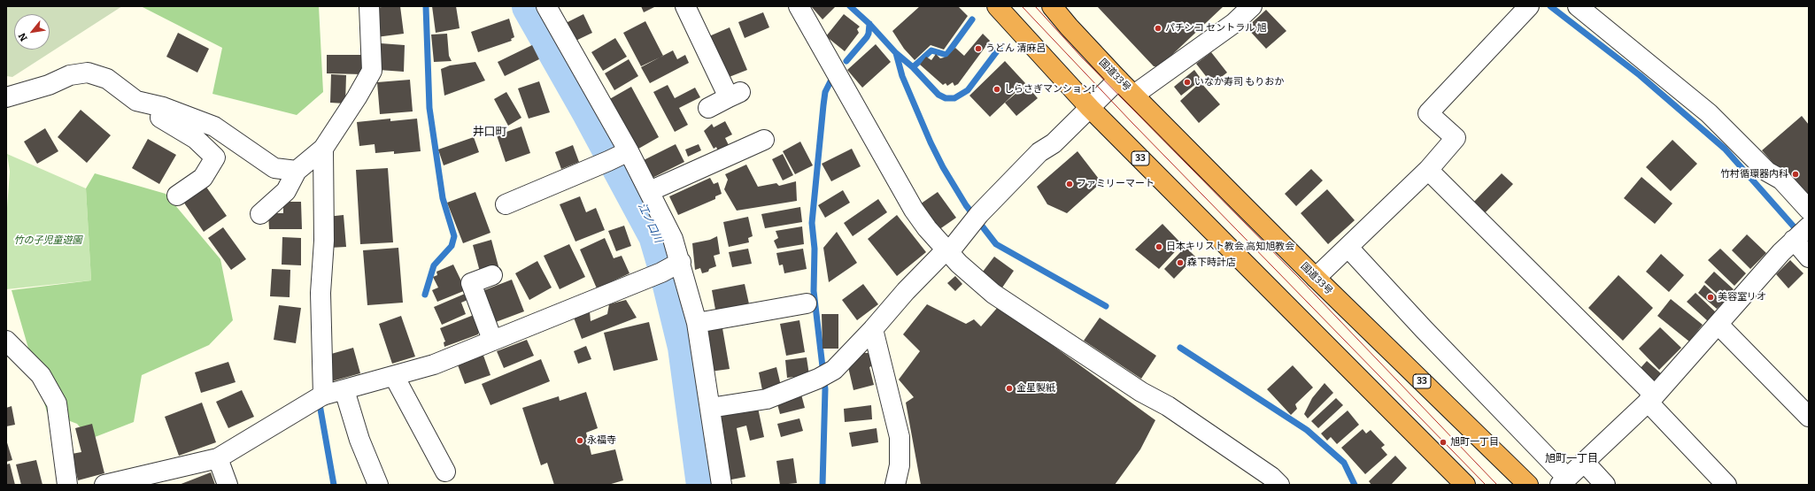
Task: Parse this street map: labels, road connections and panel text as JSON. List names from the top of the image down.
{
  "streets": {
    "highway": ["国道33号", "33"]
  },
  "districts": ["井口町", "旭町一丁目"],
  "water": ["江ノ口川"],
  "parks": ["竹の子児童遊園"],
  "places": [
    "パチンコ セントラル 旭",
    "うどん 清麻呂",
    "いなか寿司 もりおか",
    "しらさぎマンションI",
    "竹村循環器内科",
    "ファミリーマート",
    "日本キリスト教会 高知旭教会",
    "森下時計店",
    "美容室リオ",
    "金星製紙",
    "永福寺",
    "旭町一丁目"
  ],
  "north": "bottom left"
}
